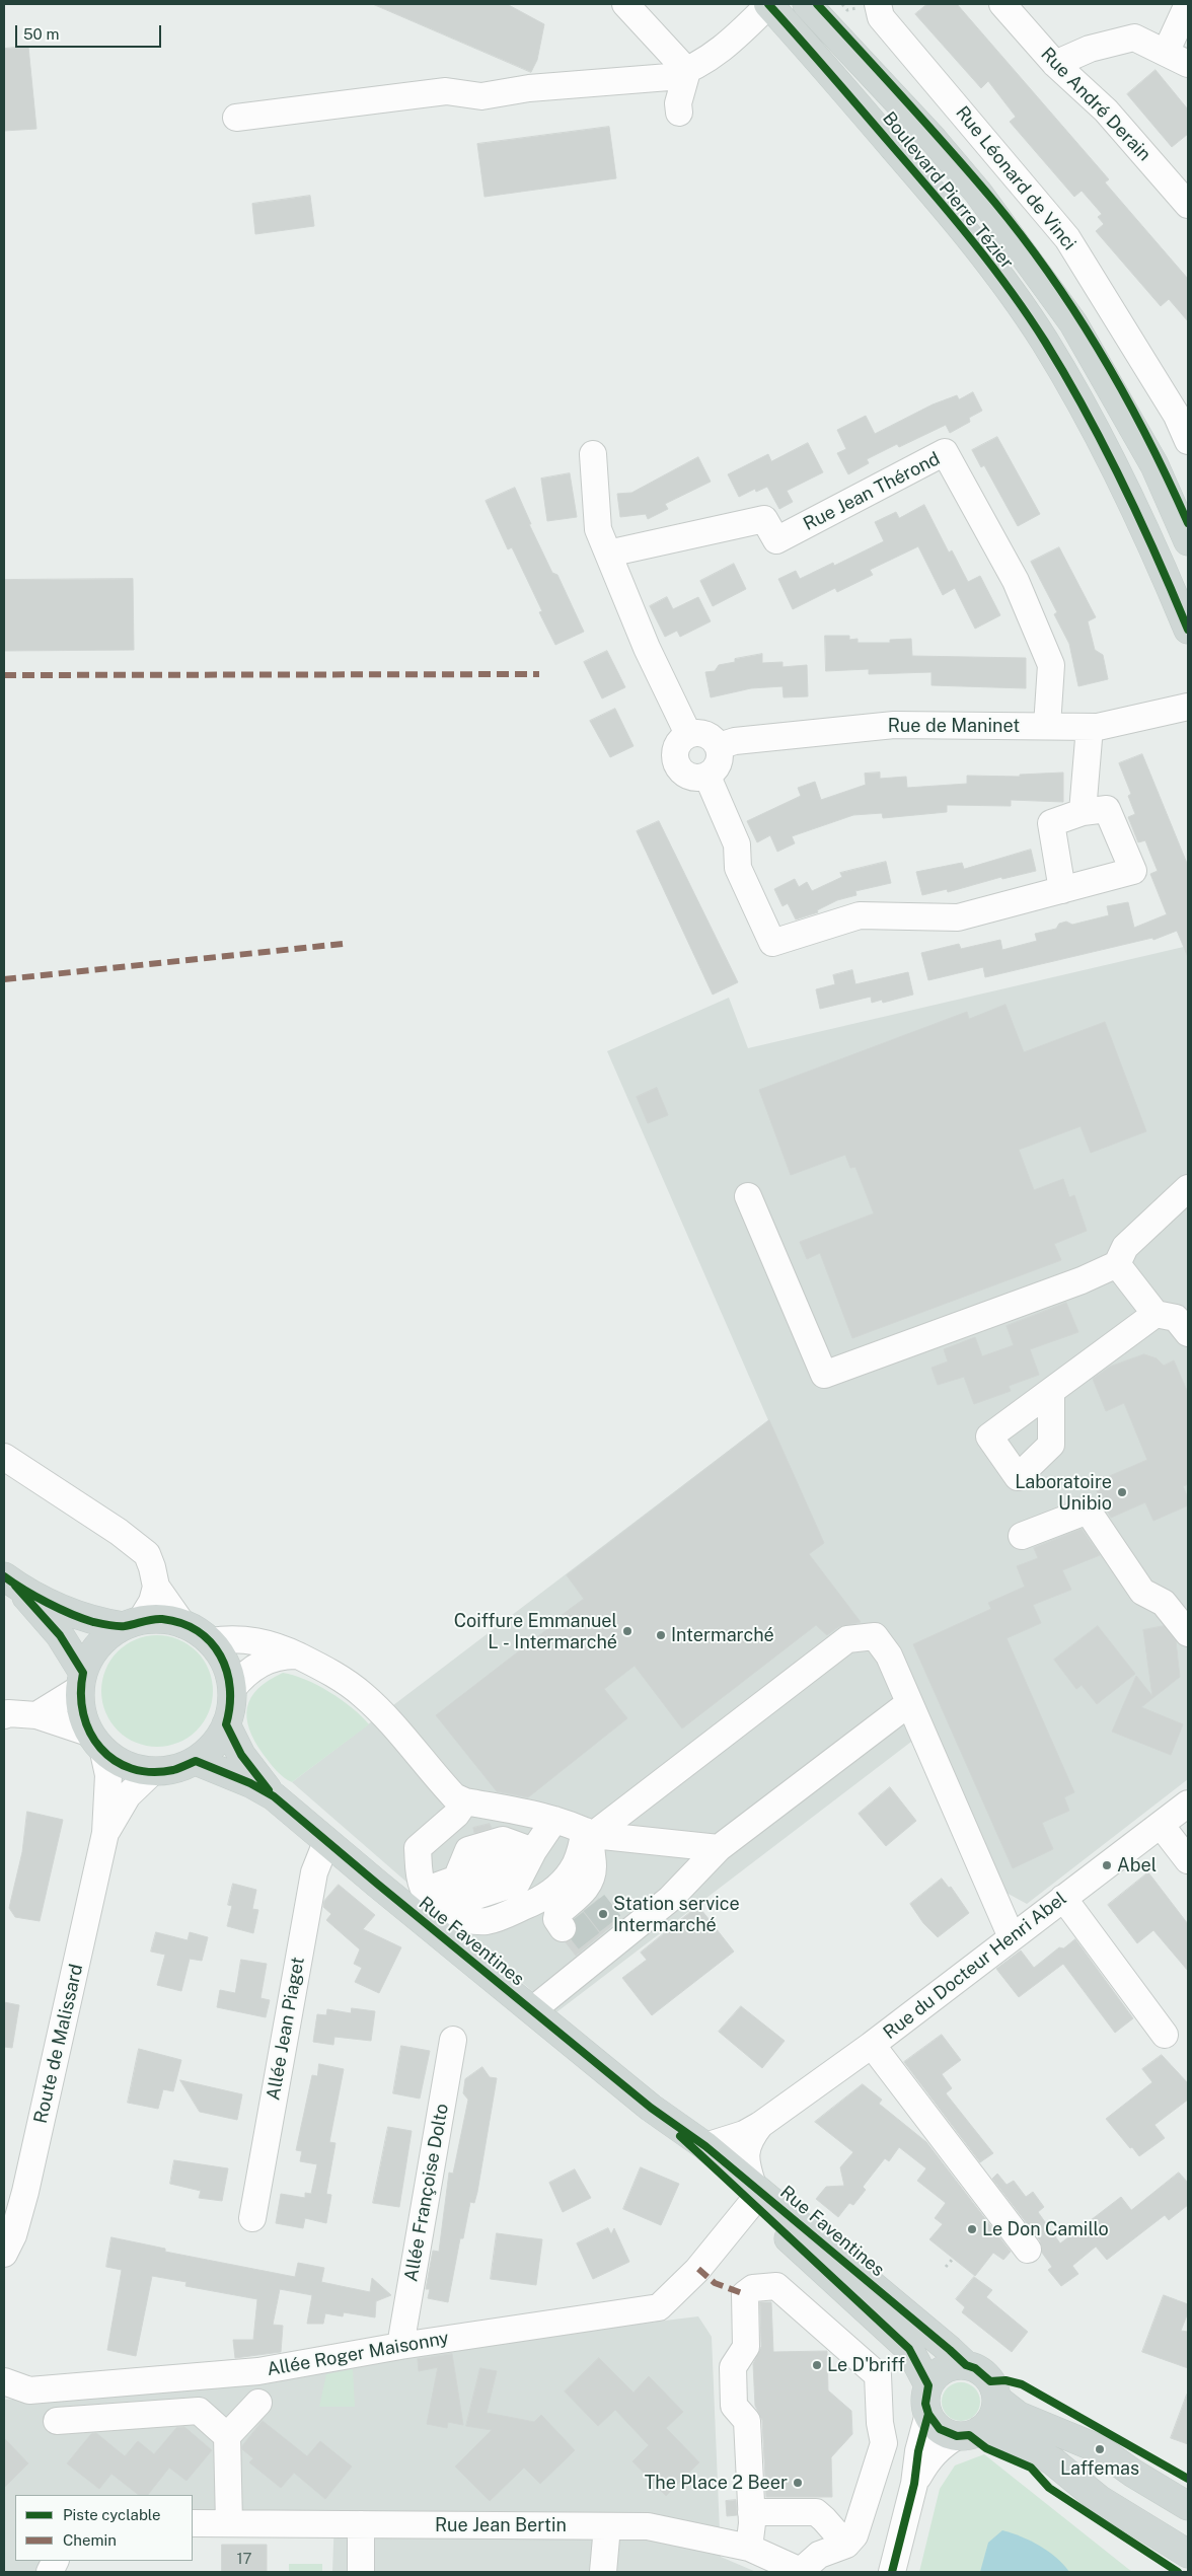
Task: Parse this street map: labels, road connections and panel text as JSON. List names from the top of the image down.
{
  "streets": {
    "main road": ["Boulevard Pierre Tézier", "Rue Faventines"],
    "street": [
      "Rue André Derain",
      "Rue Léonard de Vinci",
      "Rue Jean Thérond",
      "Rue de Maninet",
      "Rue du Docteur Henri Abel",
      "Allée Jean Piaget",
      "Route de Malissard",
      "Allée Françoise Dolto",
      "Allée Roger Maisonny",
      "Rue Jean Bertin"
    ]
  },
  "crossings": [
    ["Rue Jean Thérond", "Rue de Maninet"],
    ["Rue Faventines", "Rue du Docteur Henri Abel"],
    ["Rue Faventines", "Allée Jean Piaget"],
    ["Rue Faventines", "Route de Malissard"],
    ["Rue Faventines", "Allée Roger Maisonny"],
    ["Rue du Docteur Henri Abel", "Allée Roger Maisonny"],
    ["Allée Françoise Dolto", "Allée Roger Maisonny"]
  ],
  "places": [
    "Laboratoire Unibio",
    "Coiffure Emmanuel L - Intermarché",
    "Intermarché",
    "Abel",
    "Station service Intermarché",
    "Le Don Camillo",
    "Le D'briff",
    "Laffemas",
    "The Place 2 Beer"
  ],
  "house_numbers": ["17"],
  "legend": ["Piste cyclable", "Chemin"],
  "scale_bar": "50 m"
}
